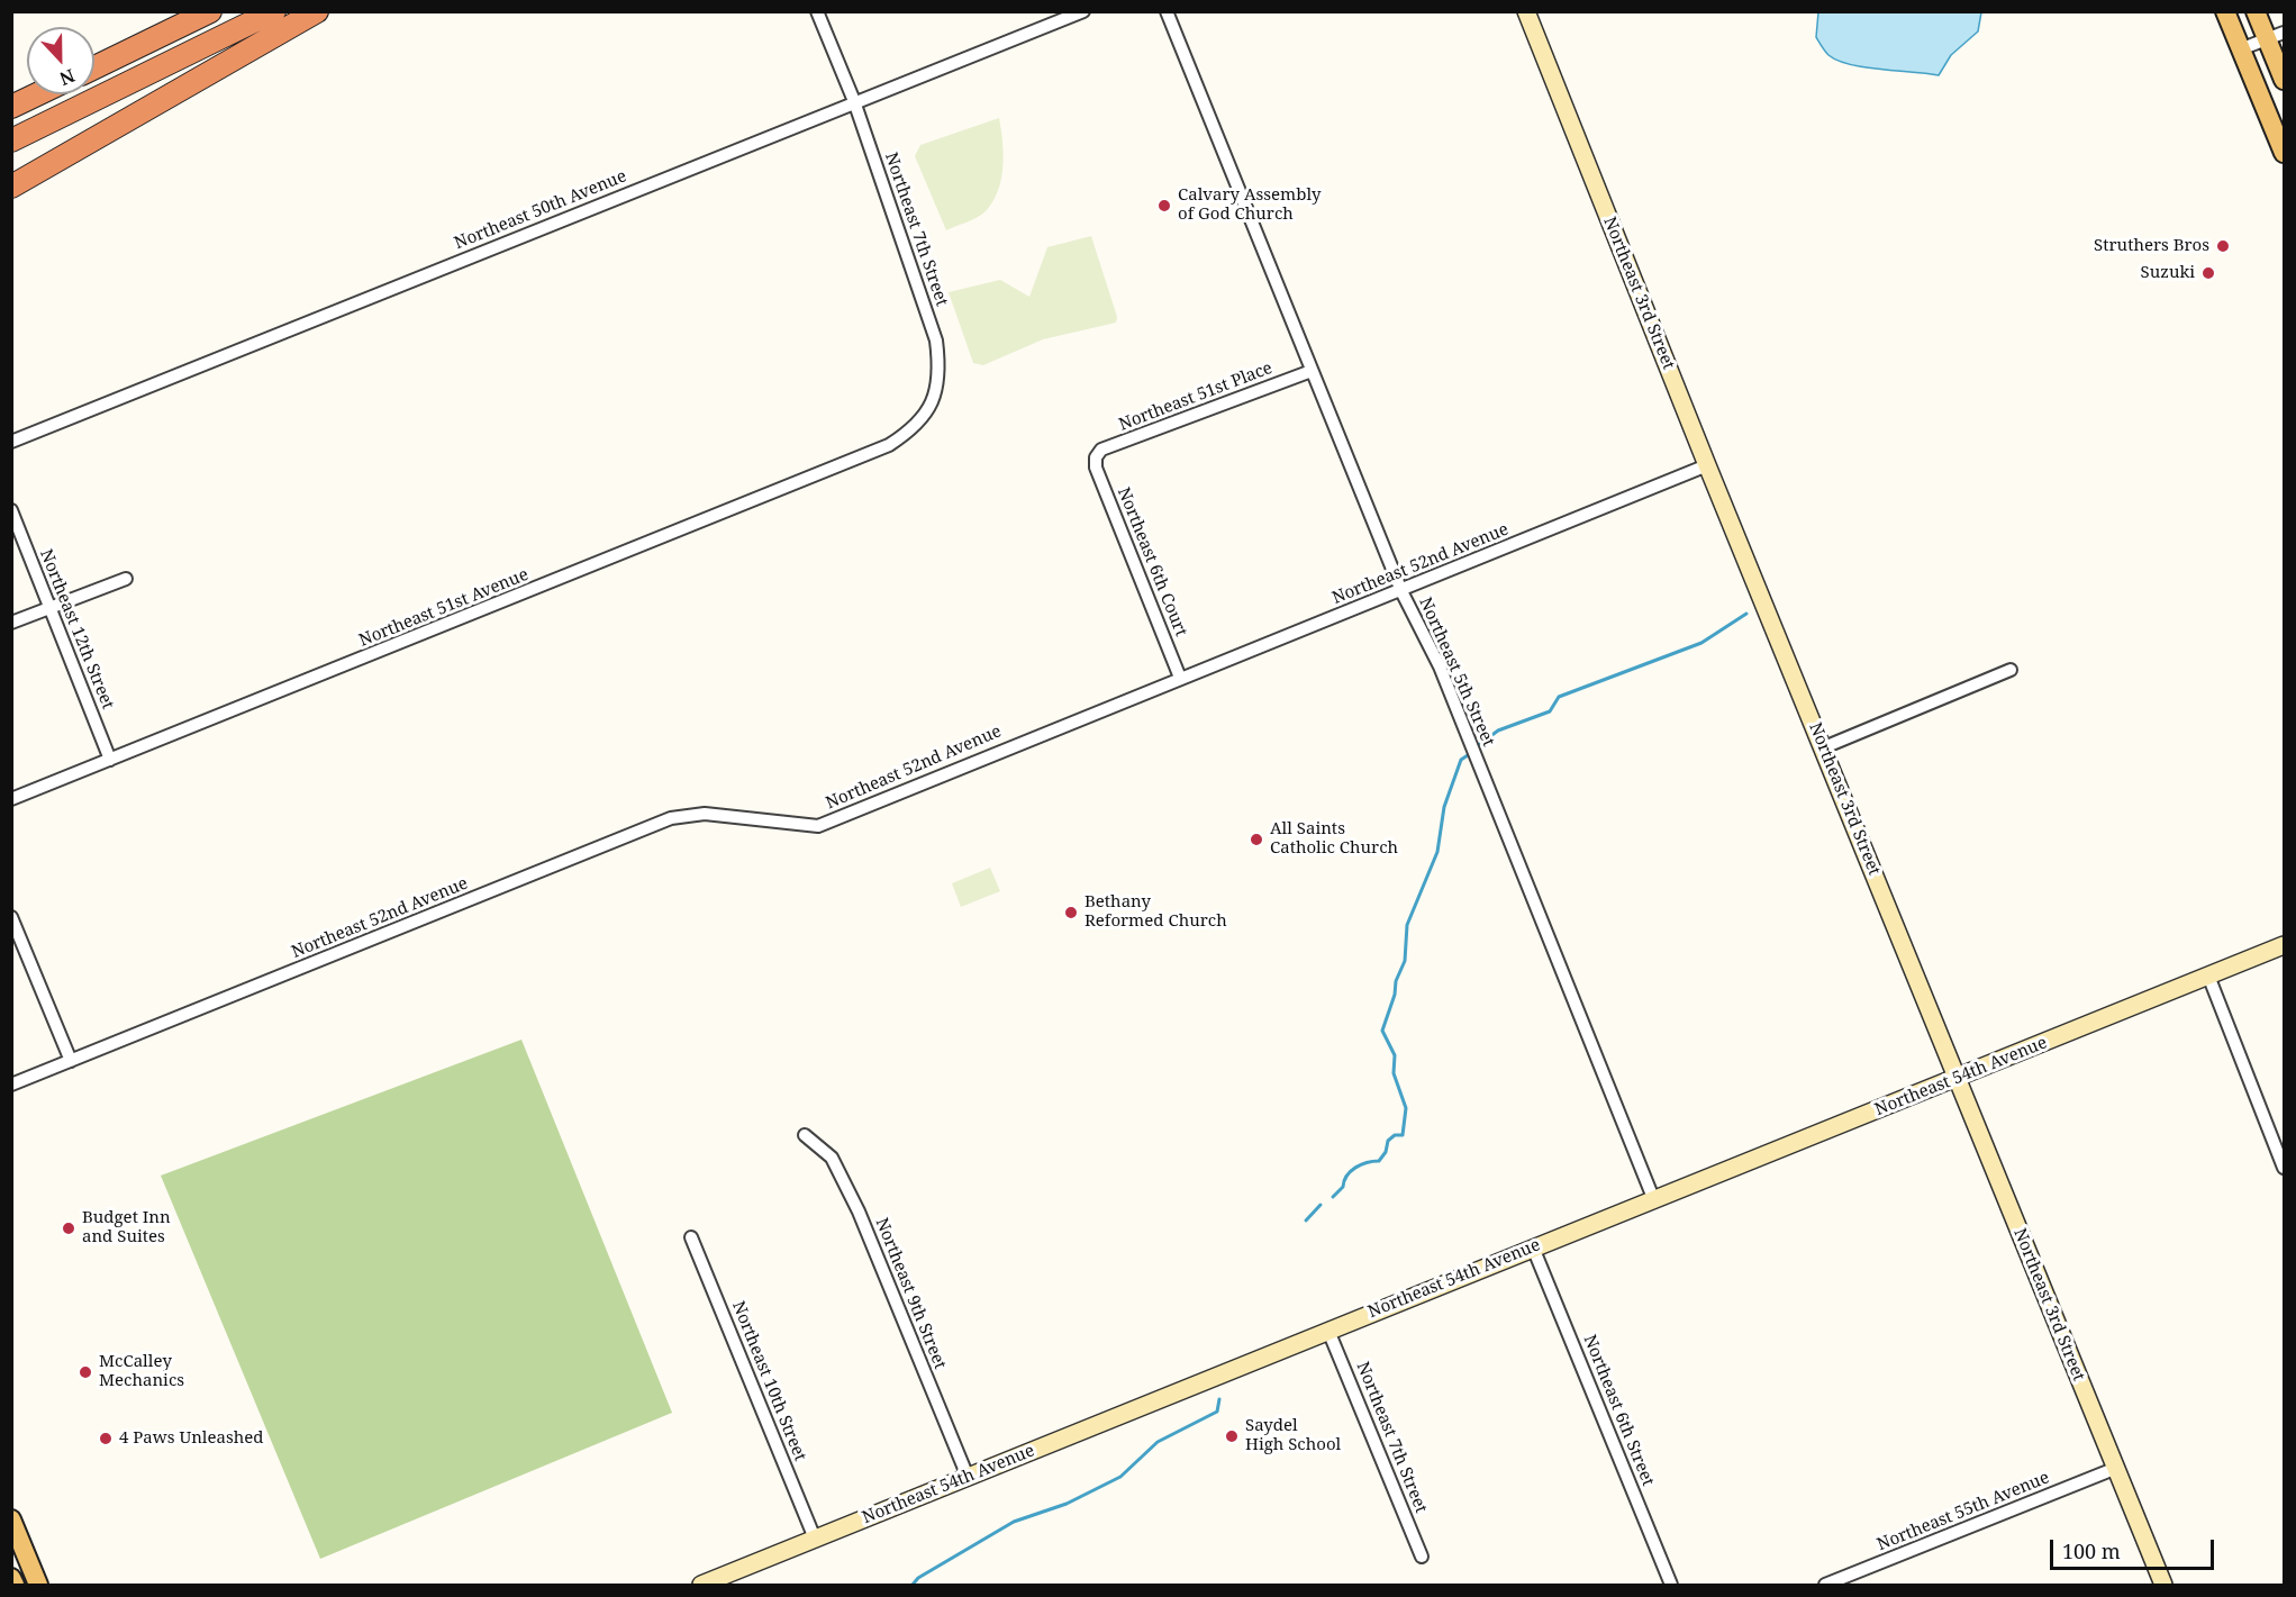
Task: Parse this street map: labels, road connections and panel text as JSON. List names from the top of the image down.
{
  "streets": {
    "main road": ["Northeast 3rd Street", "Northeast 54th Avenue"],
    "street": [
      "Northeast 50th Avenue",
      "Northeast 7th Street",
      "Northeast 51st Place",
      "Northeast 6th Court",
      "Northeast 52nd Avenue",
      "Northeast 51st Avenue",
      "Northeast 12th Street",
      "Northeast 5th Street",
      "Northeast 9th Street",
      "Northeast 10th Street",
      "Northeast 6th Street",
      "Northeast 55th Avenue"
    ]
  },
  "crossings": [
    ["Northeast 50th Avenue", "Northeast 7th Street"],
    ["Northeast 7th Street", "Northeast 51st Avenue"],
    ["Northeast 7th Street", "Northeast 54th Avenue"],
    ["Northeast 3rd Street", "Northeast 52nd Avenue"],
    ["Northeast 3rd Street", "Northeast 54th Avenue"],
    ["Northeast 3rd Street", "Northeast 55th Avenue"],
    ["Northeast 51st Place", "Northeast 6th Court"],
    ["Northeast 51st Place", "Northeast 5th Street"],
    ["Northeast 6th Court", "Northeast 52nd Avenue"],
    ["Northeast 52nd Avenue", "Northeast 5th Street"],
    ["Northeast 51st Avenue", "Northeast 12th Street"],
    ["Northeast 5th Street", "Northeast 54th Avenue"],
    ["Northeast 54th Avenue", "Northeast 9th Street"],
    ["Northeast 54th Avenue", "Northeast 10th Street"],
    ["Northeast 54th Avenue", "Northeast 6th Street"]
  ],
  "places": [
    "Calvary Assembly of God Church",
    "Struthers Bros",
    "Suzuki",
    "All Saints Catholic Church",
    "Bethany Reformed Church",
    "Budget Inn and Suites",
    "McCalley Mechanics",
    "Saydel High School",
    "4 Paws Unleashed"
  ],
  "scale_bar": "100 m",
  "north": "bottom"
}
